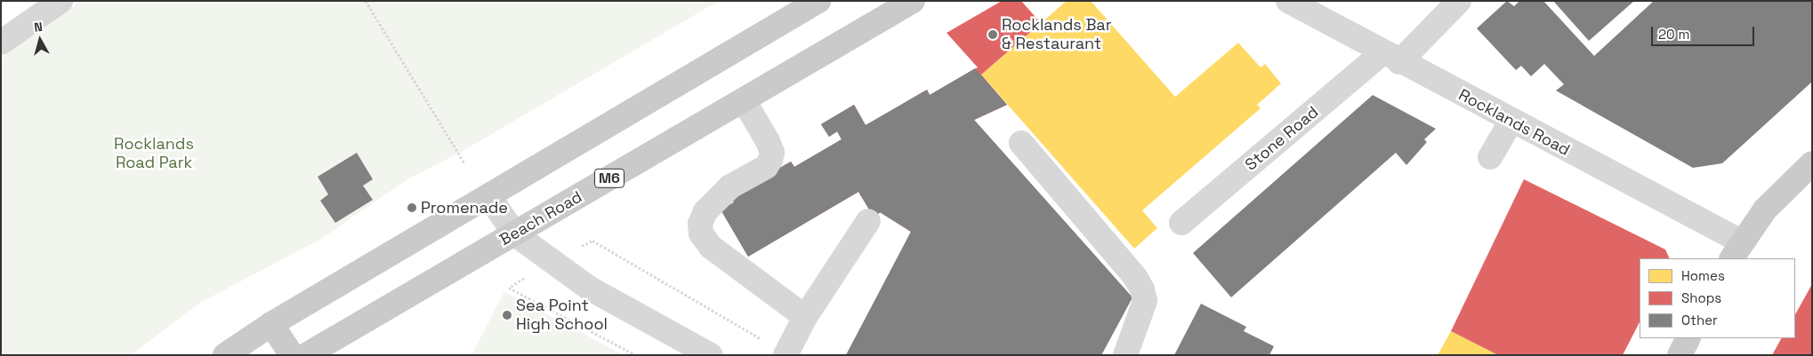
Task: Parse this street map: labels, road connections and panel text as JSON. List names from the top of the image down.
{
  "streets": {
    "main road": ["M6", "Beach Road"],
    "street": ["Rocklands Road", "Stone Road"]
  },
  "crossings": [
    ["Rocklands Road", "Stone Road"]
  ],
  "parks": ["Rocklands Road Park"],
  "places": ["Rocklands Bar & Restaurant", "Promenade", "Sea Point High School"],
  "legend": ["Homes", "Shops", "Other"],
  "scale_bar": "20 m",
  "north": "top"
}
